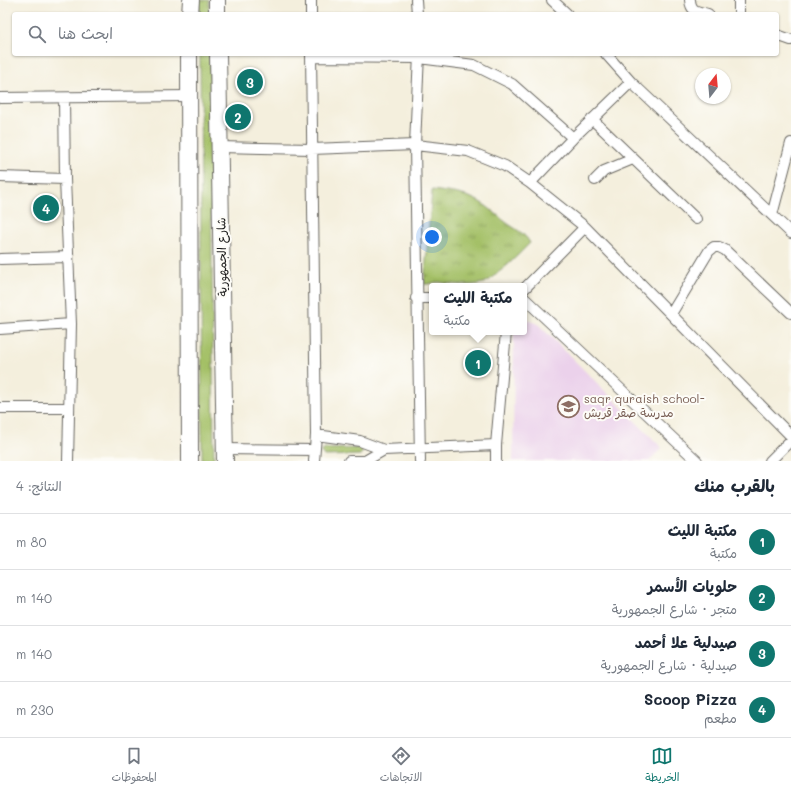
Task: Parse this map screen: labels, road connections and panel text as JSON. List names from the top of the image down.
{
  "streets": {
    "main road": ["شارع الجمهورية"]
  },
  "places": {
    "school or university": ["saqr quraish school- مدرسة صقر قريش"]
  },
  "north": "top",
  "page": {
    "search": "ابحث هنا",
    "pins": [
      "3",
      "2",
      "4",
      "1"
    ],
    "popup": ["مكتبة الليث", "مكتبة"],
    "heading": ["بالقرب منك", "النتائج: 4"],
    "list": [
      {
        "mark": "1",
        "name": "مكتبة الليث",
        "note": "مكتبة",
        "value": "80 m"
      },
      {
        "mark": "2",
        "name": "حلويات الأسمر",
        "note": "متجر · شارع الجمهورية",
        "value": "140 m"
      },
      {
        "mark": "3",
        "name": "صيدلية علا أحمد",
        "note": "صيدلية · شارع الجمهورية",
        "value": "140 m"
      },
      {
        "mark": "4",
        "name": "Scoop Pizza",
        "note": "مطعم",
        "value": "230 m"
      }
    ],
    "nav": ["الخريطة", "الاتجاهات", "المحفوظات"]
  }
}
